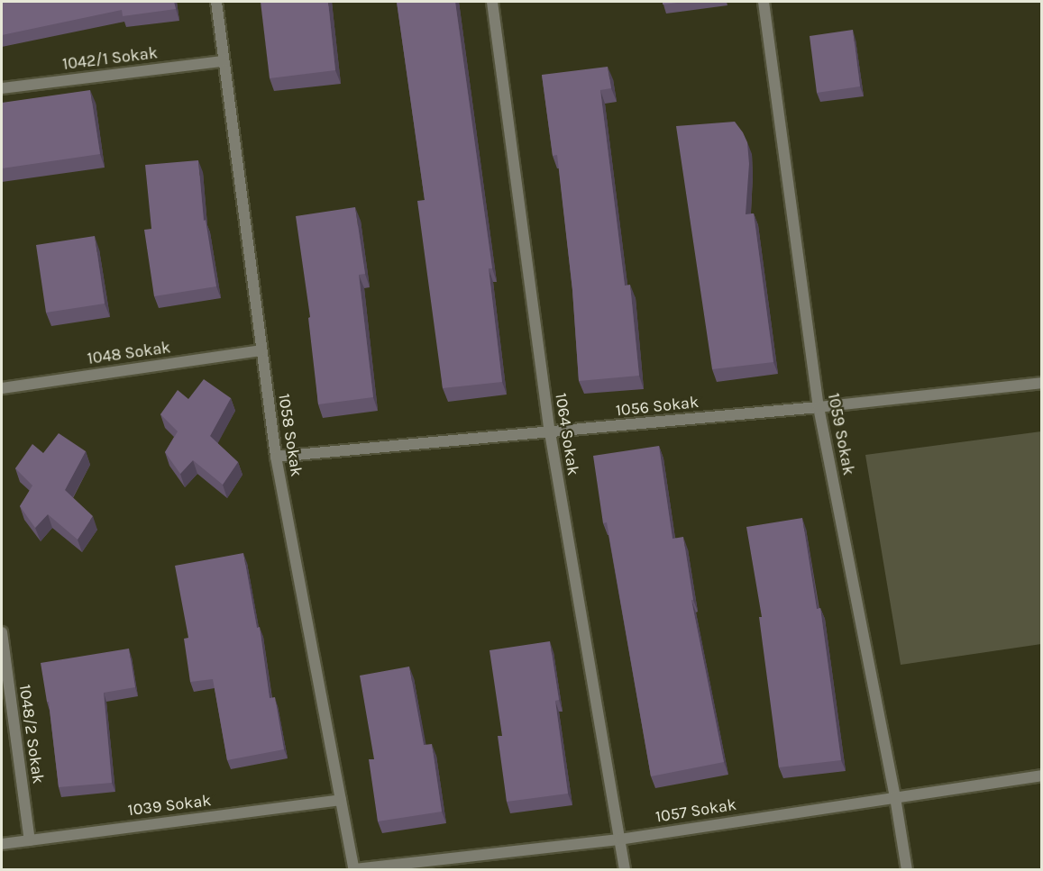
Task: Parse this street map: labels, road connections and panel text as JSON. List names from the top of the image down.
{
  "streets": {
    "street": [
      "1042/1 Sokak",
      "1048 Sokak",
      "1056 Sokak",
      "1064 Sokak",
      "1059 Sokak",
      "1058 Sokak",
      "1048/2 Sokak",
      "1039 Sokak",
      "1057 Sokak"
    ]
  },
  "crossings": [
    ["1042/1 Sokak", "1058 Sokak"],
    ["1048 Sokak", "1058 Sokak"],
    ["1056 Sokak", "1064 Sokak"],
    ["1056 Sokak", "1059 Sokak"],
    ["1056 Sokak", "1058 Sokak"],
    ["1064 Sokak", "1057 Sokak"],
    ["1059 Sokak", "1057 Sokak"],
    ["1058 Sokak", "1039 Sokak"],
    ["1058 Sokak", "1057 Sokak"],
    ["1048/2 Sokak", "1039 Sokak"]
  ]
}
